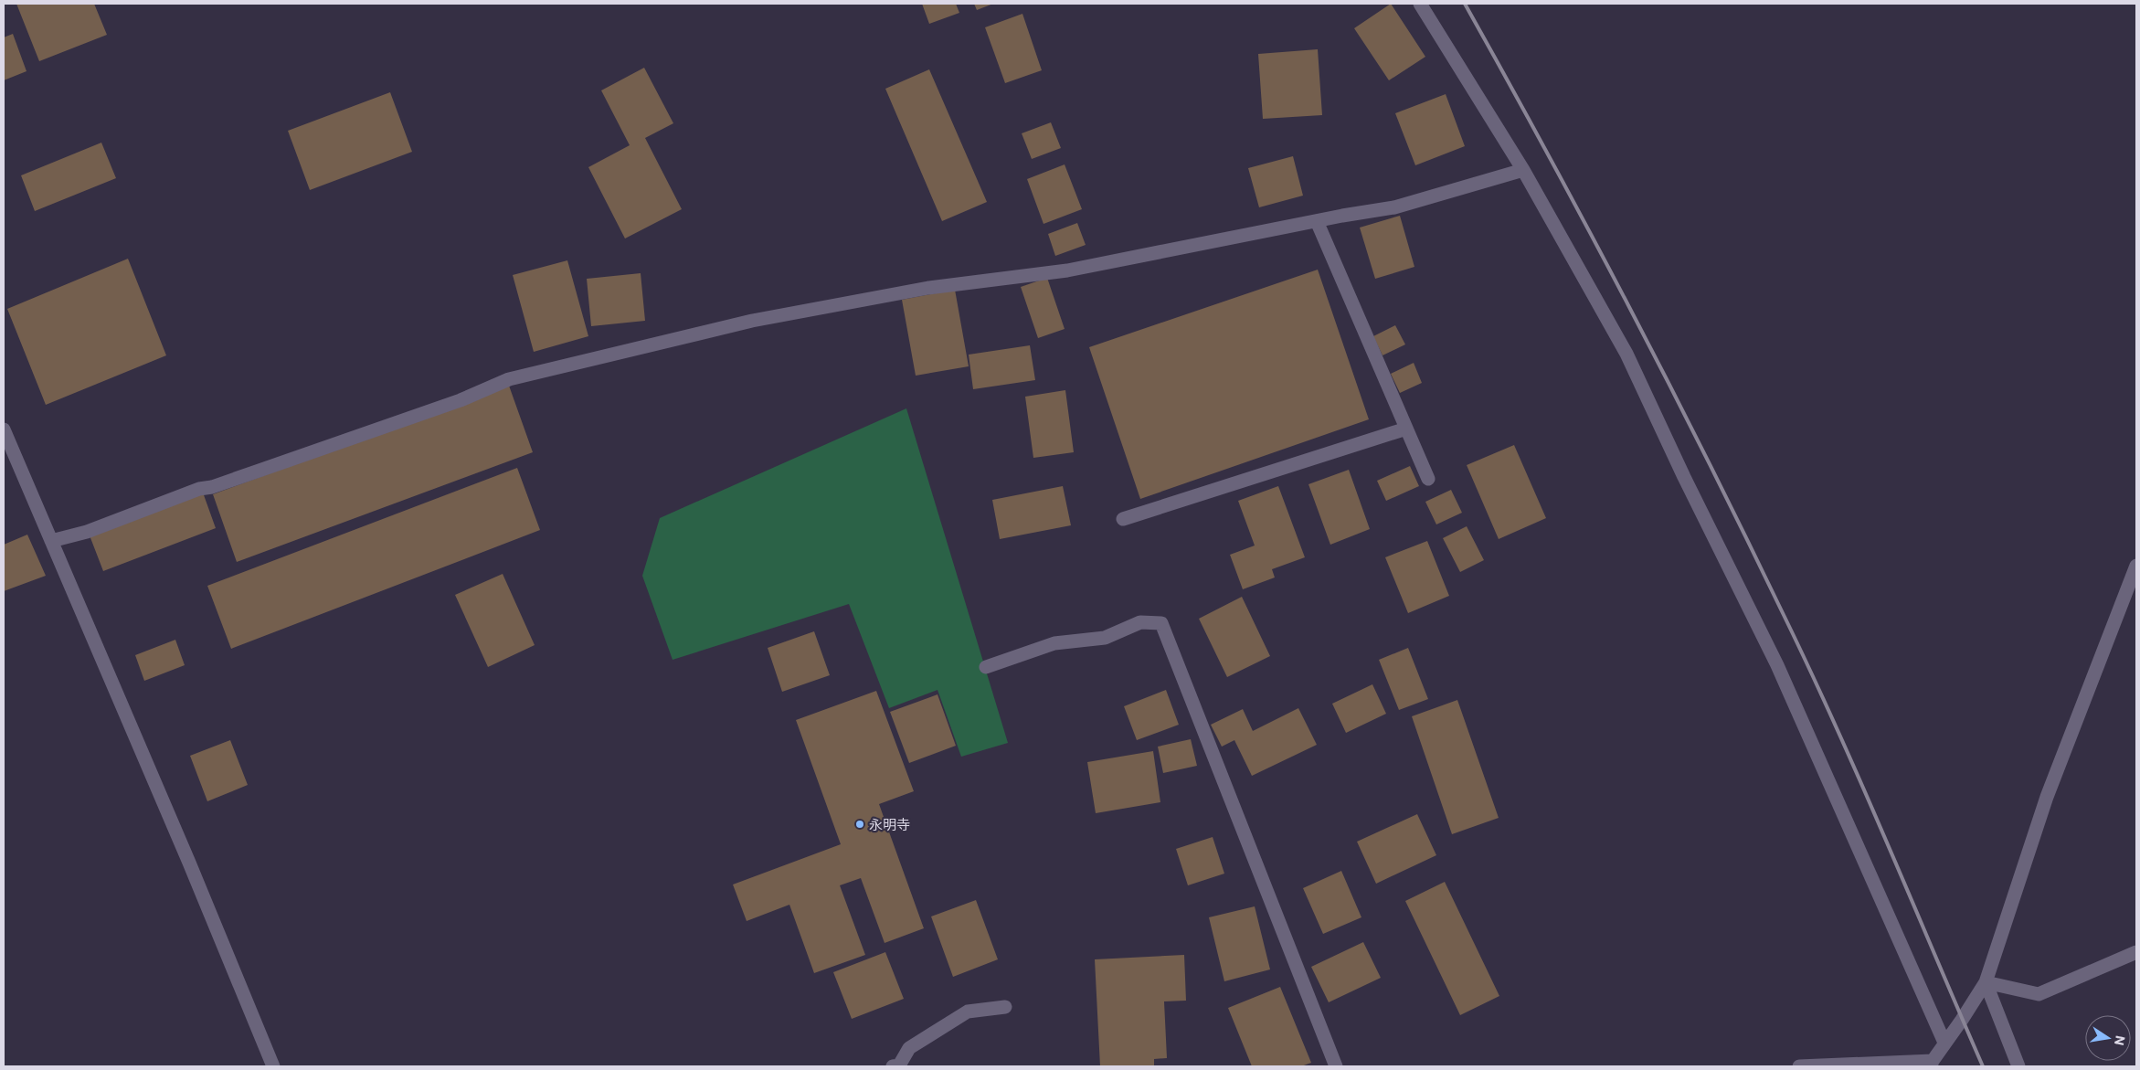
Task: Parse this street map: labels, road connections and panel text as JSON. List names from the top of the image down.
{
  "places": ["永明寺"],
  "north": "right"
}
